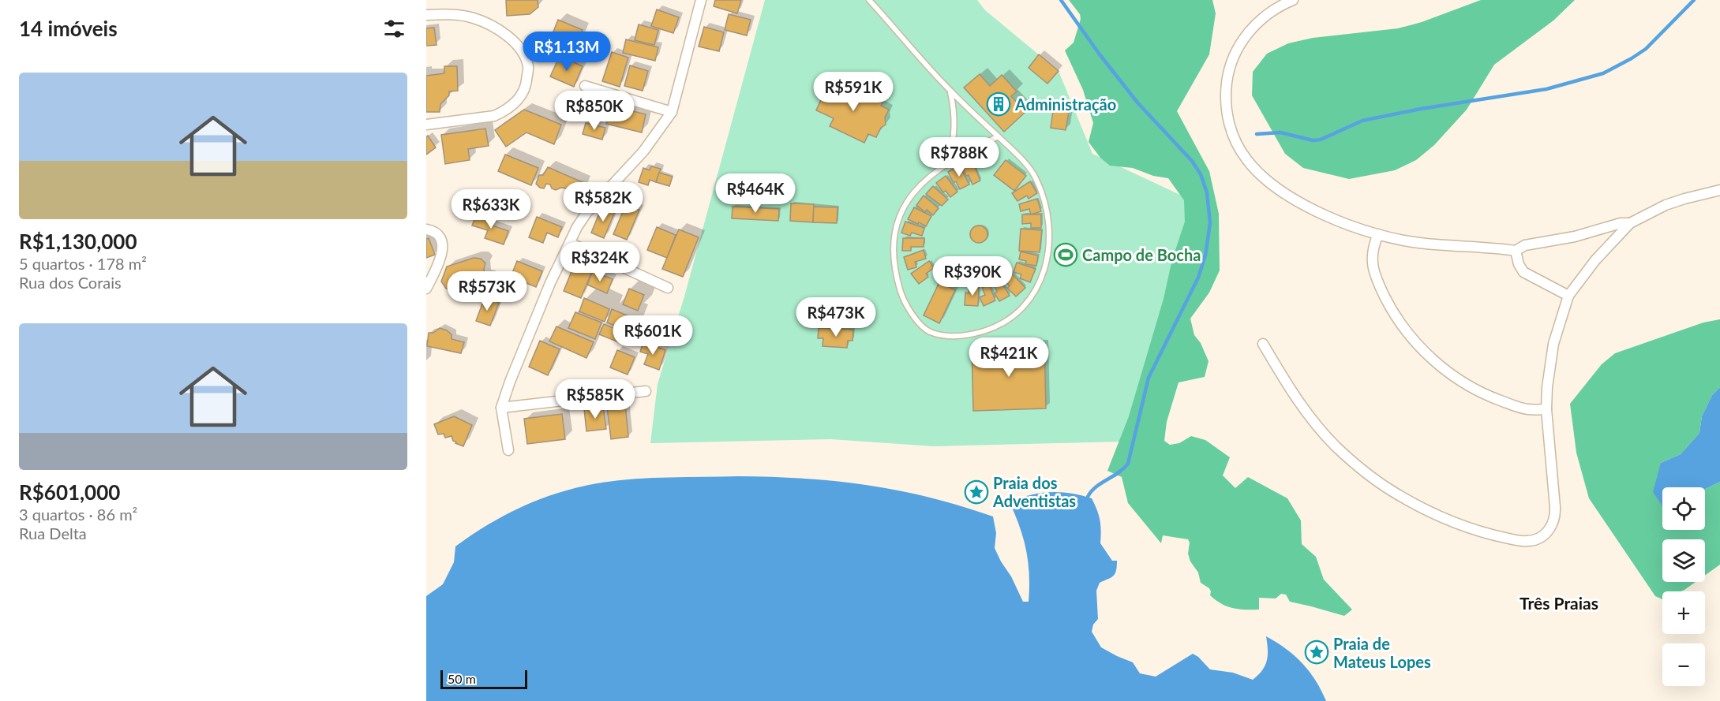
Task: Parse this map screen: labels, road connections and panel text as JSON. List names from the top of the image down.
{
  "districts": ["Três Praias"],
  "places": {
    "building": ["Administração"],
    "sports": ["Campo de Bocha"],
    "place": ["Praia dos Adventistas", "Praia de Mateus Lopes"]
  },
  "scale_bar": "50 m",
  "page": {
    "heading": "14 imóveis",
    "price": [
      "R$1.13M",
      "R$591K",
      "R$850K",
      "R$788K",
      "R$464K",
      "R$582K",
      "R$633K",
      "R$324K",
      "R$390K",
      "R$573K",
      "R$473K",
      "R$601K",
      "R$421K",
      "R$585K"
    ],
    "list": [
      {
        "name": "R$1,130,000",
        "note": "5 quartos · 178 m² · Rua dos Corais"
      },
      {
        "name": "R$601,000",
        "note": "3 quartos · 86 m² · Rua Delta"
      }
    ],
    "map_buttons": ["+", "−"],
    "scale": "50 m"
  }
}
